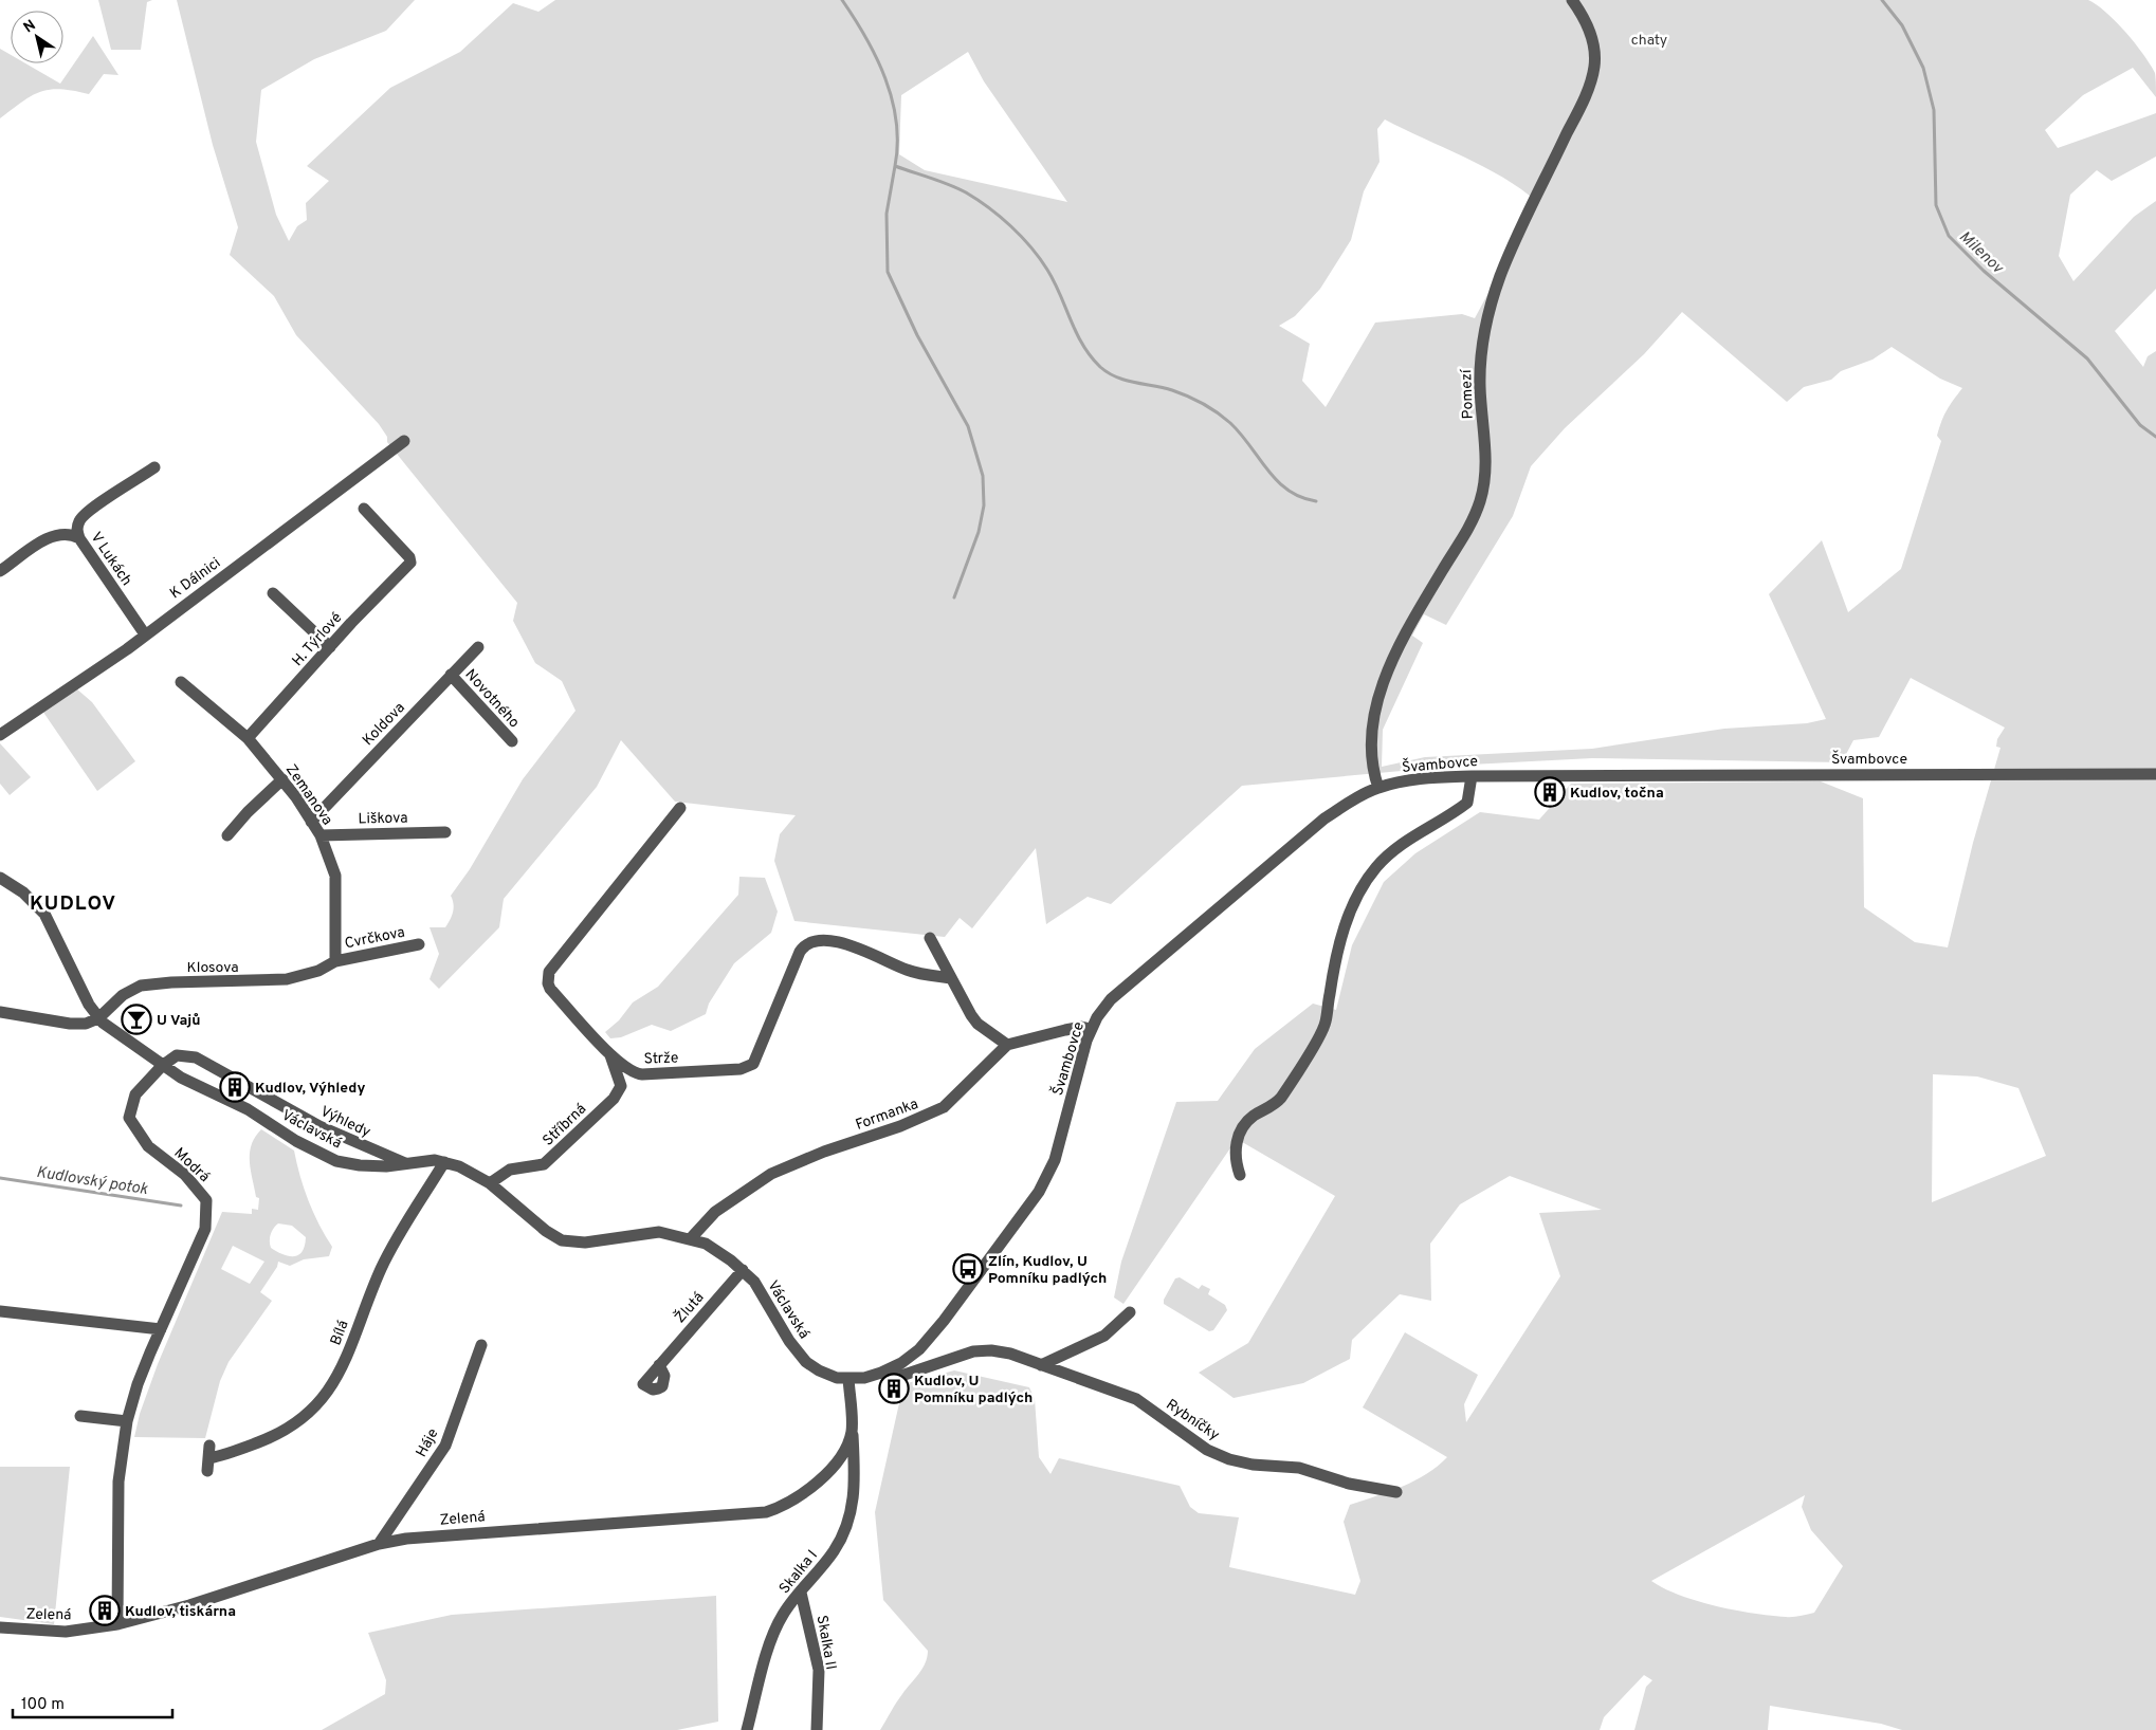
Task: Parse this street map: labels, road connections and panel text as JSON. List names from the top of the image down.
{
  "streets": {
    "street": [
      "Pomezí",
      "V Lukách",
      "K Dálnici",
      "H. Týrlové",
      "Novotného",
      "Koldova",
      "Švambovce",
      "Zemanova",
      "Liškova",
      "Cvrčkova",
      "Klosova",
      "Strže",
      "Formanka",
      "Výhledy",
      "Stříbrná",
      "Václavská",
      "Modrá",
      "Žlutá",
      "Bílá",
      "Rybníčky",
      "Háje",
      "Zelená",
      "Skalka I",
      "Skalka II"
    ]
  },
  "crossings": [
    ["Pomezí", "Švambovce"],
    ["V Lukách", "K Dálnici"],
    ["H. Týrlové", "Zemanova"],
    ["Novotného", "Koldova"],
    ["Koldova", "Zemanova"],
    ["Švambovce", "Rybníčky"],
    ["Zemanova", "Liškova"],
    ["Zemanova", "Cvrčkova"],
    ["Zemanova", "Klosova"],
    ["Cvrčkova", "Klosova"],
    ["Klosova", "Václavská"],
    ["Strže", "Stříbrná"],
    ["Formanka", "Václavská"],
    ["Výhledy", "Václavská"],
    ["Výhledy", "Modrá"],
    ["Stříbrná", "Václavská"],
    ["Václavská", "Modrá"],
    ["Václavská", "Žlutá"],
    ["Václavská", "Bílá"],
    ["Václavská", "Zelená"],
    ["Modrá", "Zelená"],
    ["Háje", "Zelená"],
    ["Zelená", "Skalka I"],
    ["Skalka I", "Skalka II"]
  ],
  "districts": ["KUDLOV"],
  "water": ["Milenov", "Kudlovský potok"],
  "parks": ["chaty"],
  "places": {
    "building": [
      "Kudlov, točna",
      "Kudlov, Výhledy",
      "Kudlov, U Pomníku padlých",
      "Kudlov, tiskárna"
    ],
    "bar": ["U Vajů"],
    "bus stop": ["Zlín, Kudlov, U Pomníku padlých"]
  },
  "scale_bar": "100 m",
  "north": "top left"
}
